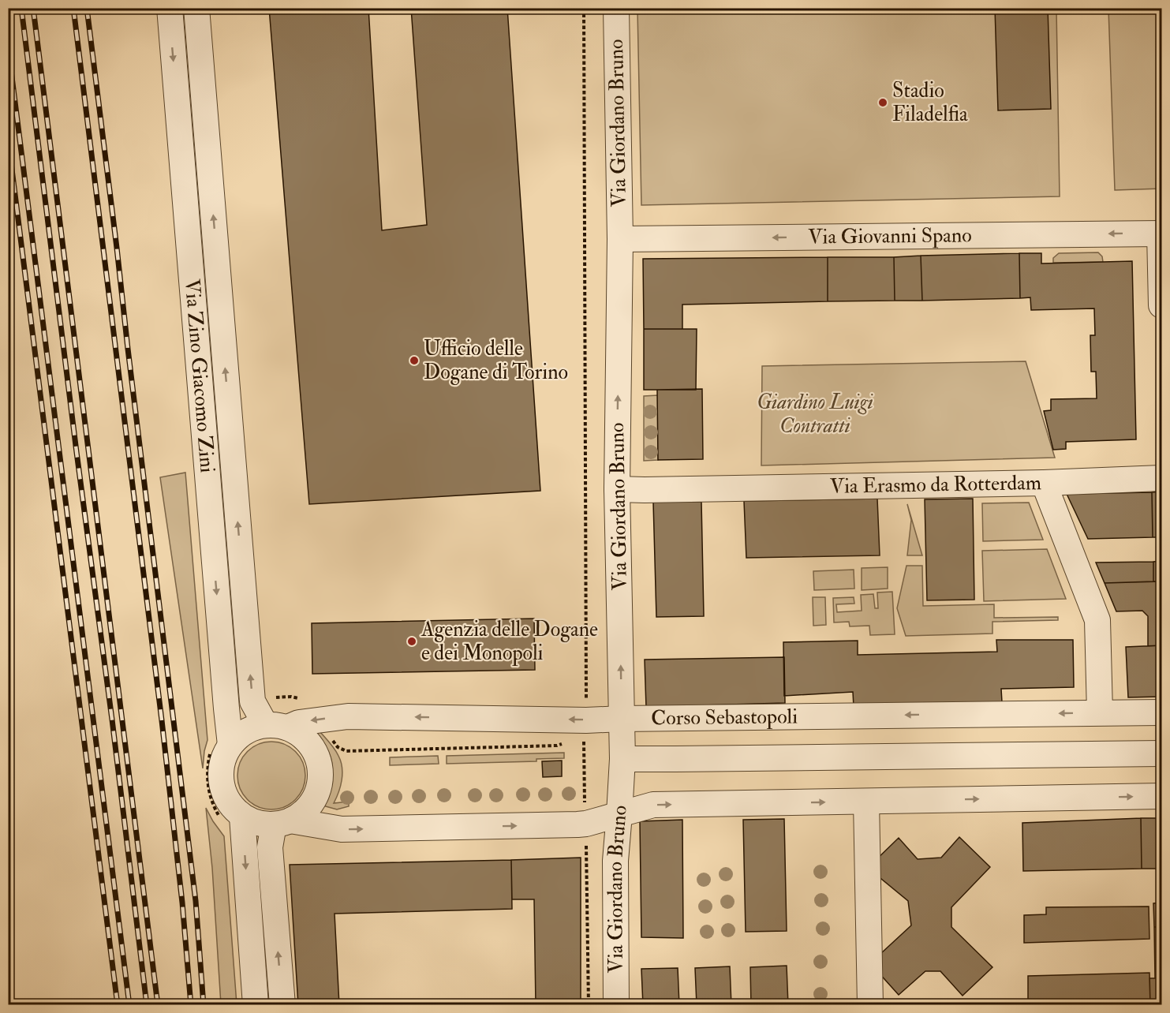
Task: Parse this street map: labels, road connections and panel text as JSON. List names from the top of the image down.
{
  "streets": {
    "street": [
      "Via Giordano Bruno",
      "Via Giovanni Spano",
      "Via Zino Giacomo Zini",
      "Via Erasmo da Rotterdam",
      "Corso Sebastopoli"
    ]
  },
  "crossings": [
    ["Via Giordano Bruno", "Via Giovanni Spano"],
    ["Via Giordano Bruno", "Via Erasmo da Rotterdam"],
    ["Via Giordano Bruno", "Corso Sebastopoli"],
    ["Via Zino Giacomo Zini", "Corso Sebastopoli"],
    ["Via Erasmo da Rotterdam", "Corso Sebastopoli"]
  ],
  "one_way": ["Via Giordano Bruno", "Via Giovanni Spano"],
  "parks": ["Giardino Luigi Contratti"],
  "places": ["Stadio Filadelfia", "Ufficio delle Dogane di Torino", "Agenzia delle Dogane e dei Monopoli"]
}
